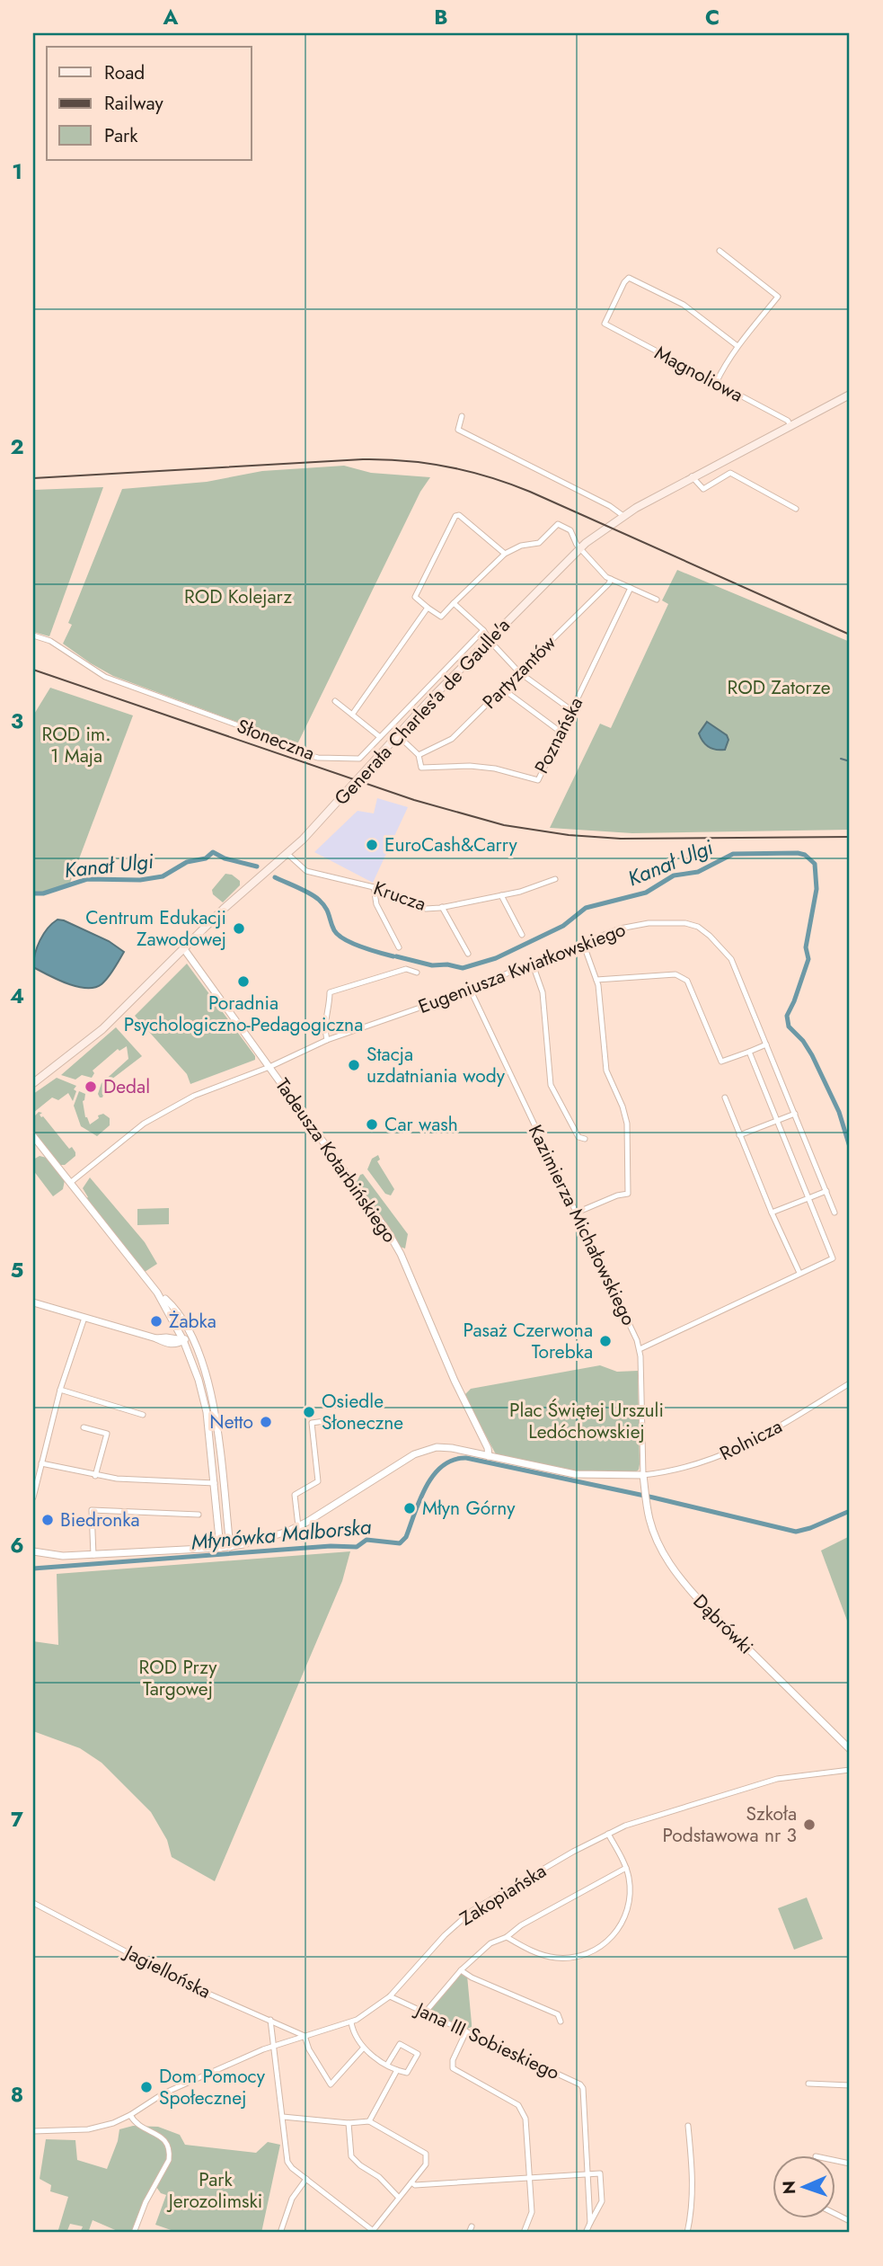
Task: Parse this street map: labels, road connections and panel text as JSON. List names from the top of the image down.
{
  "streets": {
    "main road": ["Generała Charles'a de Gaulle'a"],
    "street": [
      "Magnoliowa",
      "Partyzantów",
      "Poznańska",
      "Słoneczna",
      "Krucza",
      "Eugeniusza Kwiatkowskiego",
      "Tadeusza Kotarbińskiego",
      "Kazimierza Michałowskiego",
      "Rolnicza",
      "Dąbrówki",
      "Zakopiańska",
      "Jagiellońska",
      "Jana III Sobieskiego"
    ]
  },
  "crossings": [
    ["Magnoliowa", "Generała Charles'a de Gaulle'a"],
    ["Partyzantów", "Poznańska"],
    ["Generała Charles'a de Gaulle'a", "Krucza"],
    ["Generała Charles'a de Gaulle'a", "Tadeusza Kotarbińskiego"],
    ["Eugeniusza Kwiatkowskiego", "Tadeusza Kotarbińskiego"],
    ["Eugeniusza Kwiatkowskiego", "Kazimierza Michałowskiego"],
    ["Kazimierza Michałowskiego", "Rolnicza"],
    ["Kazimierza Michałowskiego", "Dąbrówki"],
    ["Rolnicza", "Dąbrówki"],
    ["Zakopiańska", "Jagiellońska"],
    ["Zakopiańska", "Jana III Sobieskiego"]
  ],
  "water": ["Kanał Ulgi", "Młynówka Malborska"],
  "parks": [
    "ROD Kolejarz",
    "ROD Zatorze",
    "ROD im. 1 Maja",
    "Plac Świętej Urszuli Ledóchowskiej",
    "ROD Przy Targowej",
    "Park Jerozolimski"
  ],
  "places": [
    "EuroCash&Carry",
    "Centrum Edukacji Zawodowej",
    "Poradnia Psychologiczno-Pedagogiczna",
    "Stacja uzdatniania wody",
    "Dedal",
    "Car wash",
    "Żabka",
    "Pasaż Czerwona Torebka",
    "Osiedle Słoneczne",
    "Netto",
    "Młyn Górny",
    "Biedronka",
    "Szkoła Podstawowa nr 3",
    "Dom Pomocy Społecznej"
  ],
  "legend": ["Road", "Railway", "Park"],
  "north": "left",
  "grid": {
    "columns": ["A", "B", "C"],
    "rows": [
      "1",
      "2",
      "3",
      "4",
      "5",
      "6",
      "7",
      "8"
    ]
  }
}
